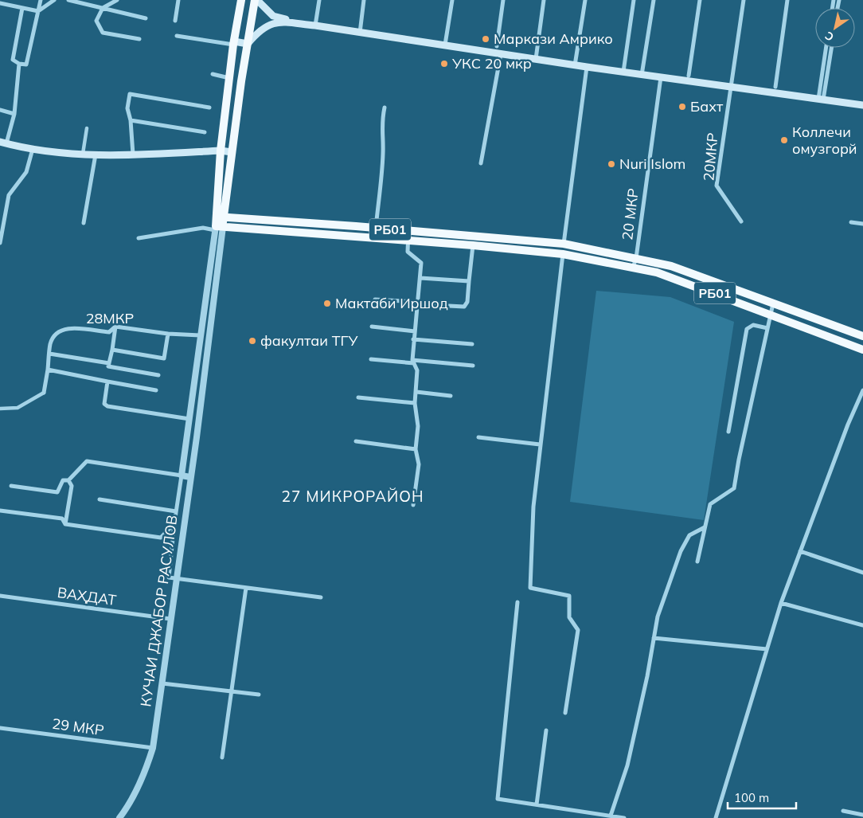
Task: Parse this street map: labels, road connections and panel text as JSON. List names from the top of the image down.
{
  "streets": {
    "highway": ["РБ01"],
    "street": [
      "20МКР",
      "20 МКР",
      "28МКР",
      "ВАҲДАТ",
      "КУЧАИ ДЖАБОР РАСУЛОВ",
      "29 МКР"
    ]
  },
  "crossings": [
    ["20 МКР", "РБ01"],
    ["РБ01", "КУЧАИ ДЖАБОР РАСУЛОВ"],
    ["ВАҲДАТ", "КУЧАИ ДЖАБОР РАСУЛОВ"],
    ["КУЧАИ ДЖАБОР РАСУЛОВ", "29 МКР"]
  ],
  "districts": ["27 МИКРОРАЙОН"],
  "places": [
    "Маркази Амрико",
    "УКС 20 мкр",
    "Бахт",
    "Коллечи омузгорй",
    "Nuri Islom",
    "Мактаби Иршод",
    "факултаи ТГУ"
  ],
  "scale_bar": "100 m",
  "north": "bottom left"
}
